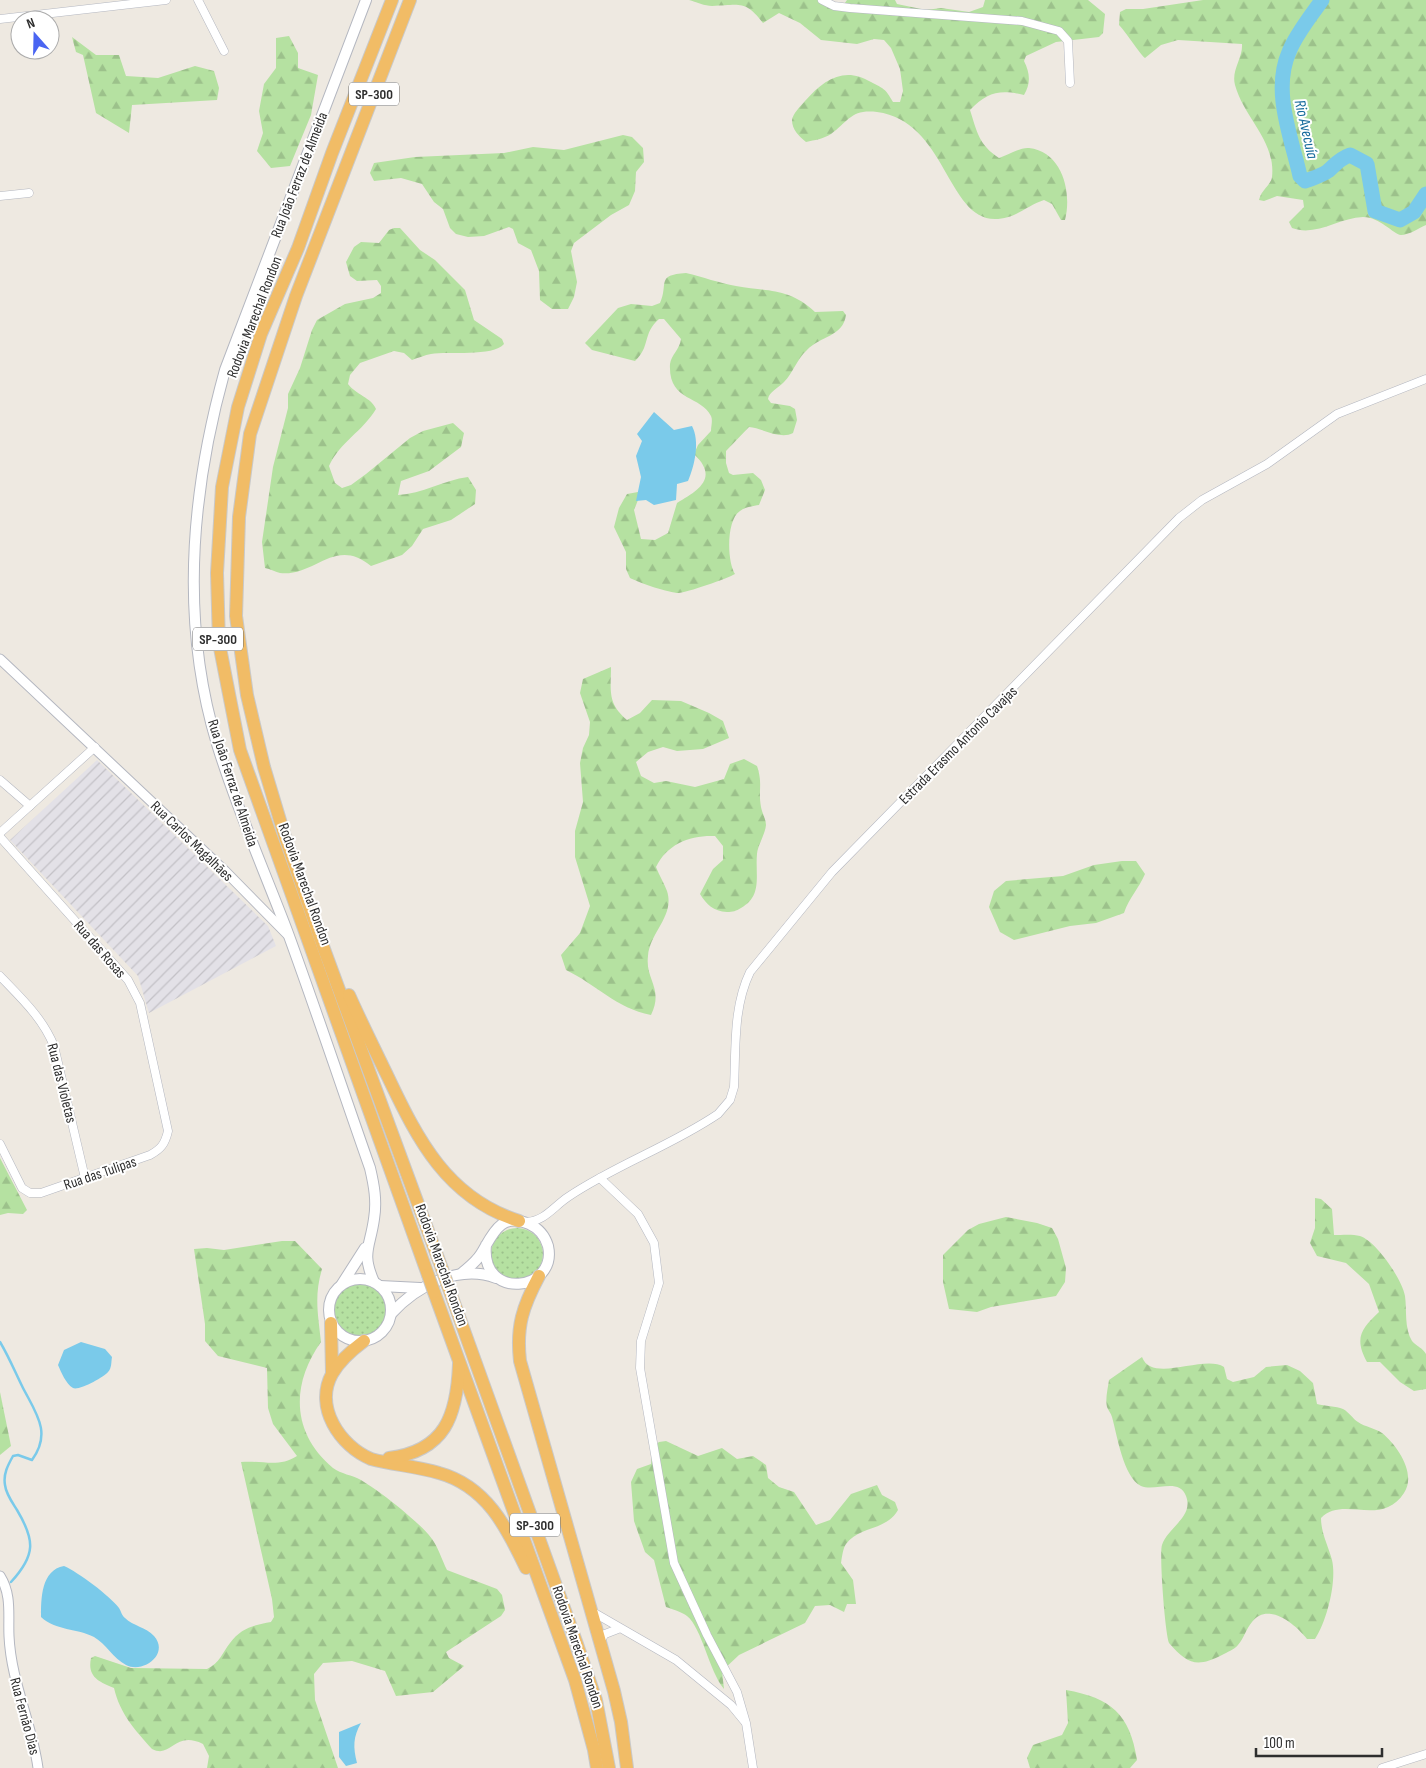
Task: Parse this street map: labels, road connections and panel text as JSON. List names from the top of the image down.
{
  "streets": {
    "highway": ["SP-300", "Rodovia Marechal Rondon"],
    "main road": ["Rua João Ferraz de Almeida"],
    "street": [
      "Estrada Erasmo Antonio Cavajas",
      "Rua Carlos Magalhães",
      "Rua das Rosas",
      "Rua das Violetas",
      "Rua das Tulipas",
      "Rua Fernão Dias"
    ]
  },
  "crossings": [
    ["Rua João Ferraz de Almeida", "Rua Carlos Magalhães"],
    ["Rua das Rosas", "Rua das Tulipas"],
    ["Rua das Violetas", "Rua das Tulipas"]
  ],
  "water": ["Rio Avecuía"],
  "scale_bar": "100 m",
  "north": "top"
}
